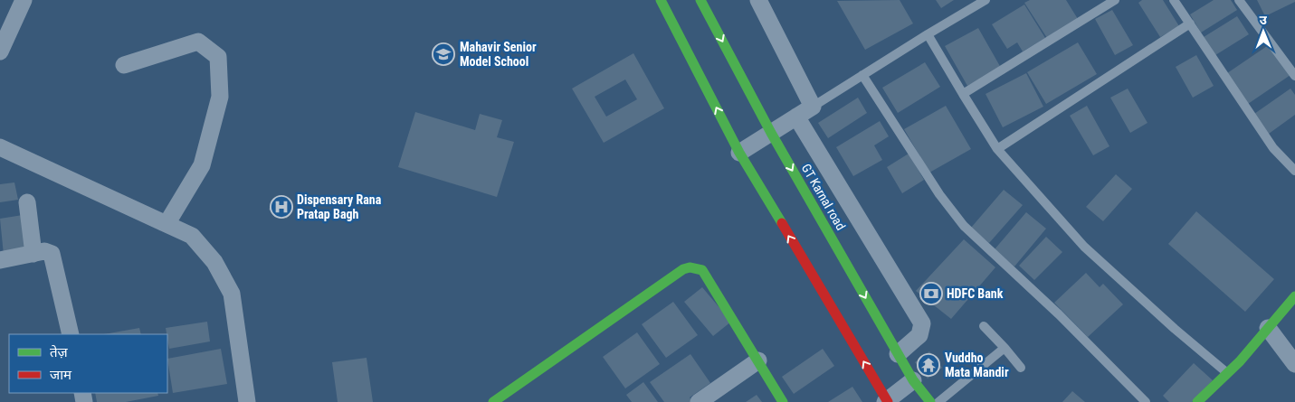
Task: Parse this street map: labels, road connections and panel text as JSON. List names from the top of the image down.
{
  "streets": {
    "main road": ["GT Karnal road"]
  },
  "places": {
    "school or university": ["Mahavir Senior Model School"],
    "hospital": ["Dispensary Rana Pratap Bagh"],
    "bank": ["HDFC Bank"],
    "temple": ["Vuddho Mata Mandir"]
  },
  "legend": ["तेज़", "जाम"],
  "north": "top"
}
